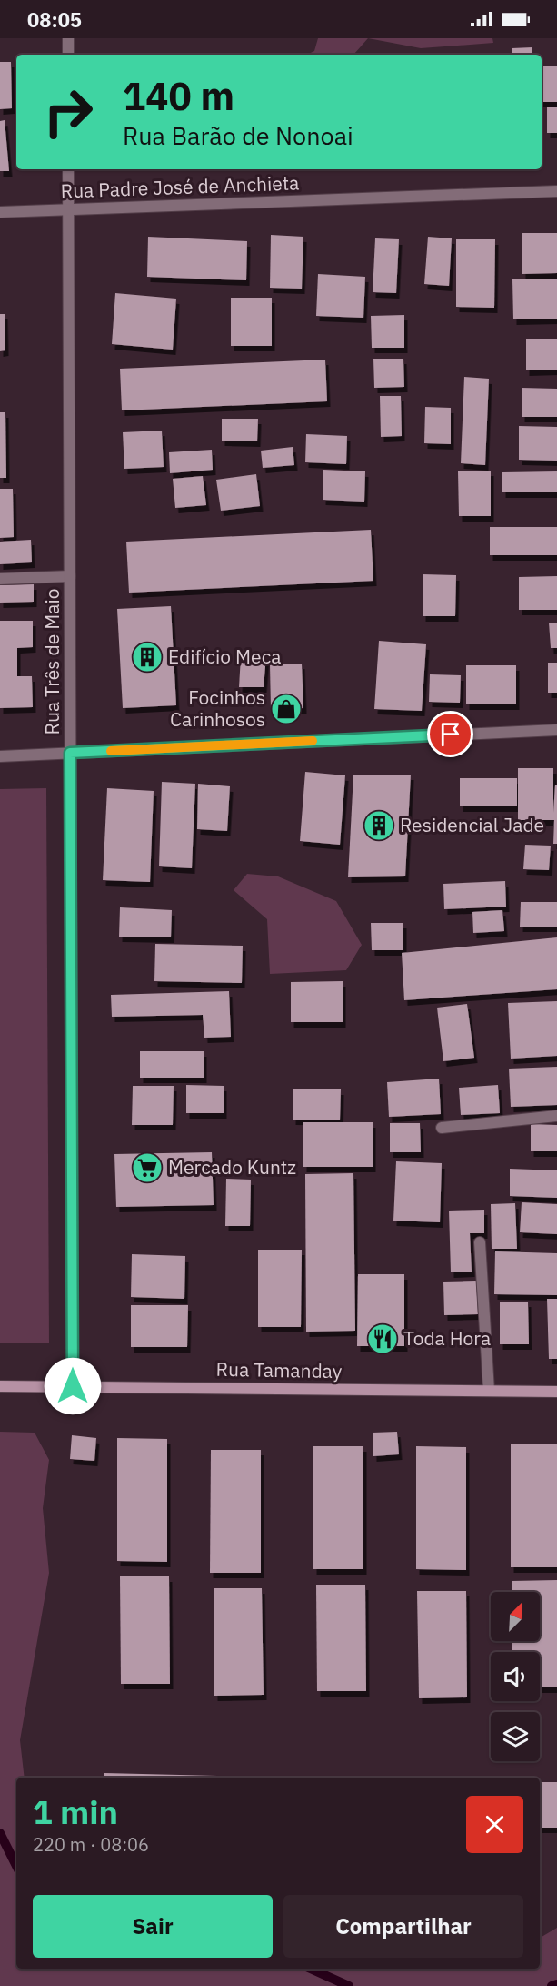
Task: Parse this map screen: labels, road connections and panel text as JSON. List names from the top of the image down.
{
  "streets": {
    "street": ["Rua Padre José de Anchieta", "Rua Três de Maio", "Rua Tamanday"]
  },
  "crossings": [
    ["Rua Padre José de Anchieta", "Rua Três de Maio"],
    ["Rua Três de Maio", "Rua Tamanday"]
  ],
  "places": {
    "building": ["Edifício Meca", "Residencial Jade"],
    "shop": ["Focinhos Carinhosos"],
    "supermarket": ["Mercado Kuntz"],
    "restaurant": ["Toda Hora"]
  },
  "north": "top right",
  "page": {
    "status": "08:05",
    "turn": ["140 m", "Rua Barão de Nonoai"],
    "heading": ["1 min", "220 m · 08:06"],
    "buttons": ["Sair", "Compartilhar"]
  }
}
